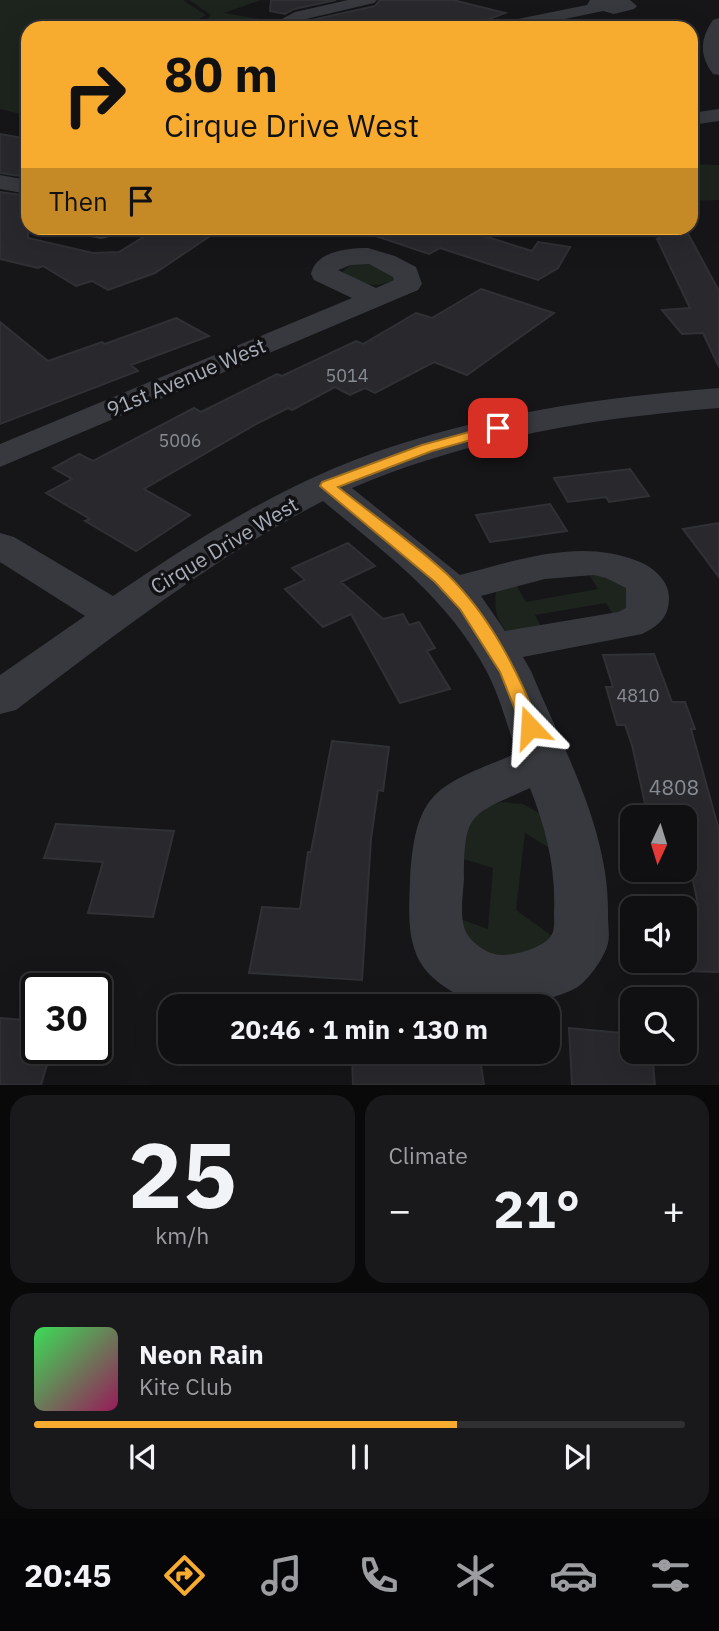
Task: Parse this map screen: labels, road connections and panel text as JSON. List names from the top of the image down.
{
  "streets": {
    "street": ["91st Avenue West", "Cirque Drive West"]
  },
  "house_numbers": [
    "5014",
    "5006",
    "4810",
    "4808"
  ],
  "north": "bottom",
  "page": {
    "turn": ["80 m", "Cirque Drive West"],
    "then": "Then",
    "limit": "30",
    "trip": "20:46 · 1 min · 130 m",
    "tile": [
      ["25", "km/h"],
      "Climate"
    ],
    "heat": ["−", "21°", "+"],
    "song": ["Neon Rain", "Kite Club"],
    "tabs": "20:45"
  }
}
